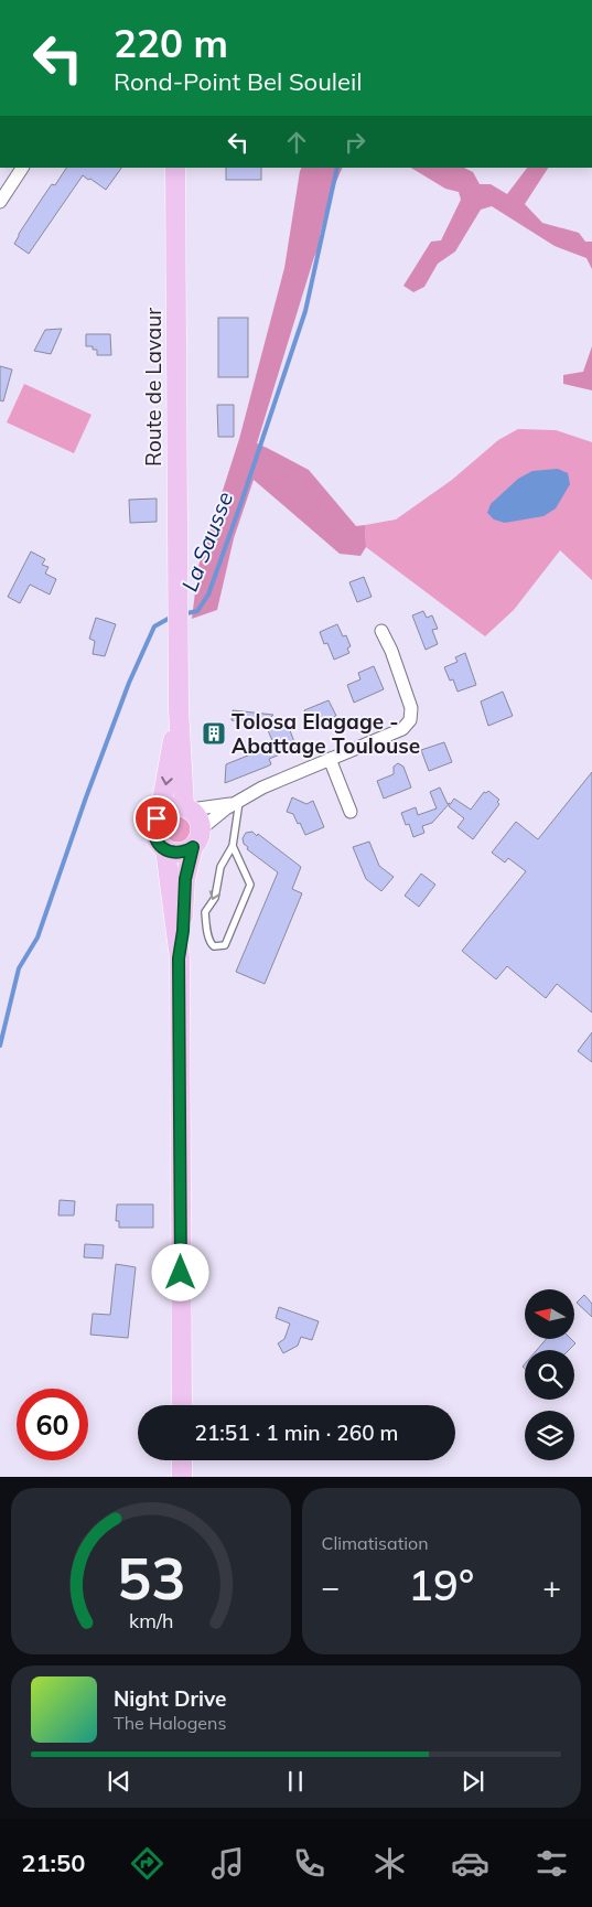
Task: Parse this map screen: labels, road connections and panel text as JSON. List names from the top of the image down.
{
  "streets": {
    "main road": ["Route de Lavaur"]
  },
  "water": ["La Sausse"],
  "places": {
    "building": ["Tolosa Elagage - Abattage Toulouse"]
  },
  "north": "left",
  "page": {
    "turn": ["220 m", "Rond-Point Bel Souleil"],
    "limit": "60",
    "trip": "21:51 · 1 min · 260 m",
    "tile": "Climatisation",
    "heat": ["−", "19°", "+"],
    "song": ["Night Drive", "The Halogens"],
    "tabs": "21:50",
    "gauge": ["53", "km/h"]
  }
}
